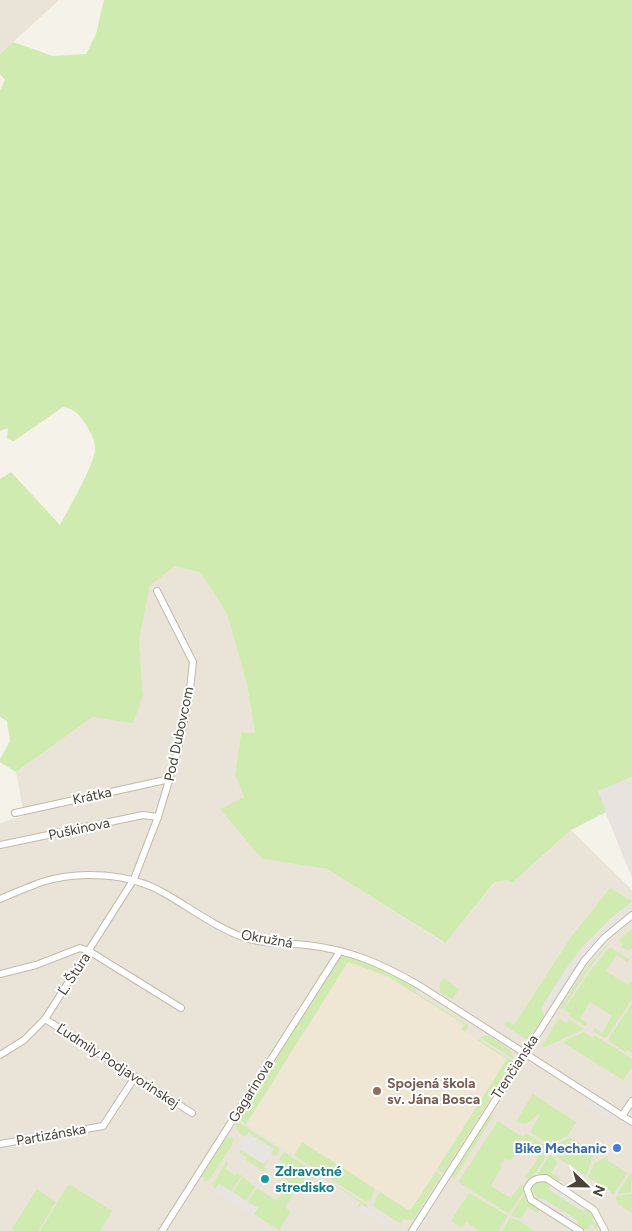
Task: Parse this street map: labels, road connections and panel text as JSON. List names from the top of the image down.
{
  "streets": {
    "street": [
      "Pod Dubovcom",
      "Krátka",
      "Puškinova",
      "Okružná",
      "Ľ. Štúra",
      "Ľudmily Podjavorinskej",
      "Trenčianska",
      "Gagarinova",
      "Partizánska"
    ]
  },
  "crossings": [
    ["Pod Dubovcom", "Krátka"],
    ["Pod Dubovcom", "Puškinova"],
    ["Pod Dubovcom", "Okružná"],
    ["Pod Dubovcom", "Ľ. Štúra"],
    ["Okružná", "Ľ. Štúra"],
    ["Okružná", "Trenčianska"],
    ["Okružná", "Gagarinova"],
    ["Ľ. Štúra", "Ľudmily Podjavorinskej"],
    ["Ľudmily Podjavorinskej", "Partizánska"]
  ],
  "places": ["Spojená škola sv. Jána Bosca", "Bike Mechanic", "Zdravotné stredisko"],
  "north": "right"
}
